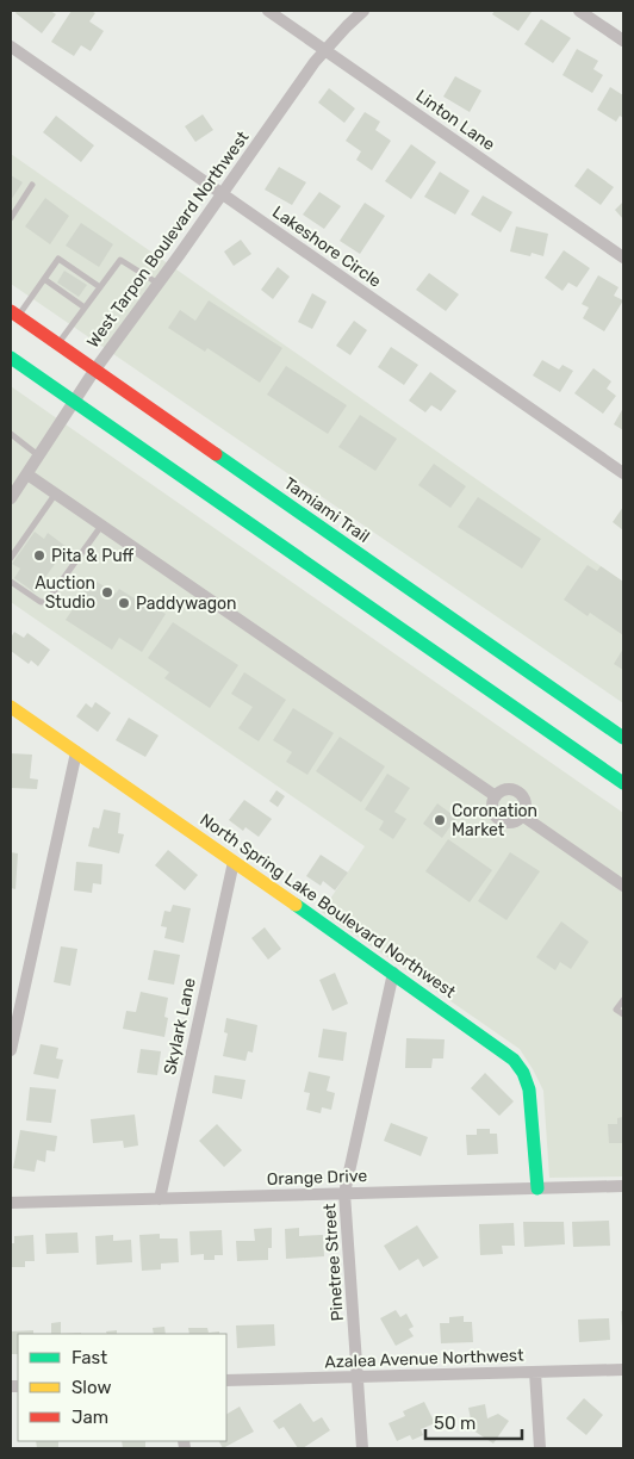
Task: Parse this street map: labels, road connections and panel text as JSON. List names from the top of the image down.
{
  "streets": {
    "main road": ["Tamiami Trail", "North Spring Lake Boulevard Northwest"],
    "street": [
      "Linton Lane",
      "West Tarpon Boulevard Northwest",
      "Lakeshore Circle",
      "Skylark Lane",
      "Orange Drive",
      "Pinetree Street",
      "Azalea Avenue Northwest"
    ]
  },
  "crossings": [
    ["Linton Lane", "West Tarpon Boulevard Northwest"],
    ["West Tarpon Boulevard Northwest", "Lakeshore Circle"],
    ["West Tarpon Boulevard Northwest", "Tamiami Trail"],
    ["North Spring Lake Boulevard Northwest", "Skylark Lane"],
    ["North Spring Lake Boulevard Northwest", "Orange Drive"],
    ["North Spring Lake Boulevard Northwest", "Pinetree Street"],
    ["Skylark Lane", "Orange Drive"],
    ["Orange Drive", "Pinetree Street"],
    ["Pinetree Street", "Azalea Avenue Northwest"]
  ],
  "places": [
    "Pita & Puff",
    "Auction Studio",
    "Paddywagon",
    "Coronation Market"
  ],
  "legend": ["Fast", "Slow", "Jam"],
  "scale_bar": "50 m"
}
